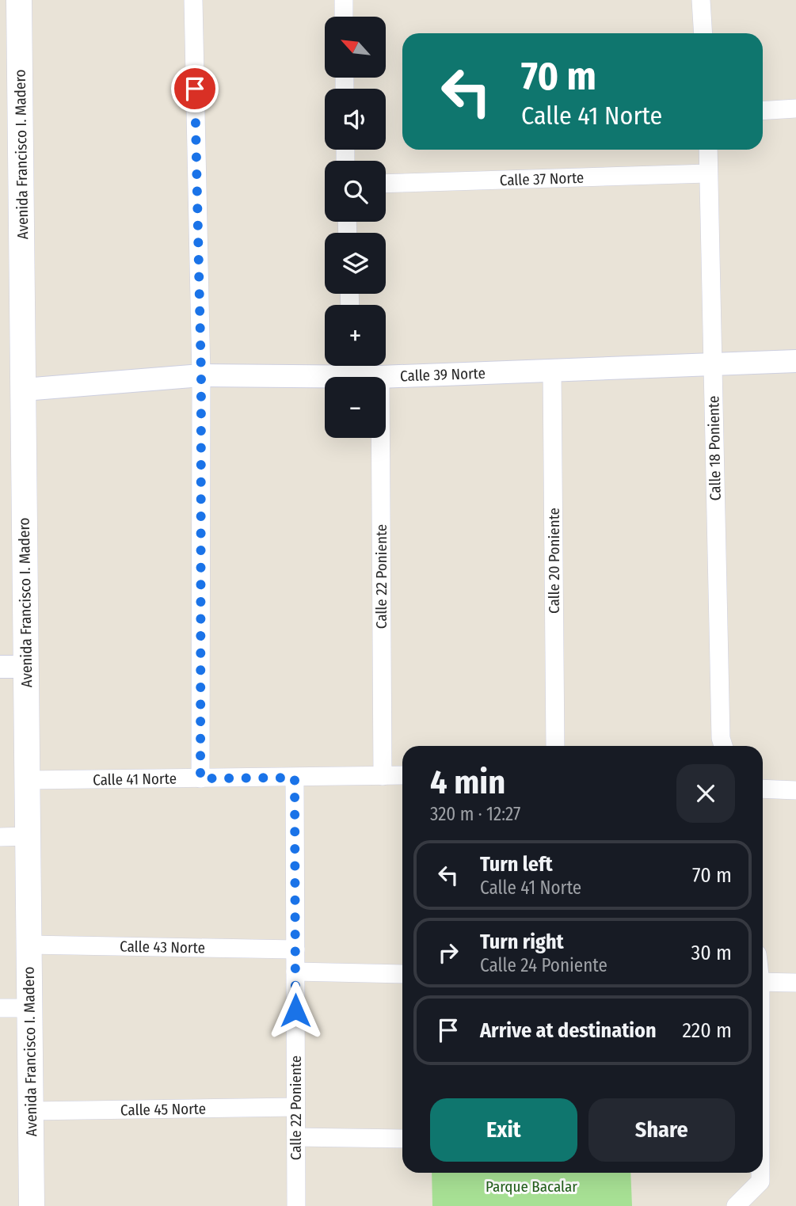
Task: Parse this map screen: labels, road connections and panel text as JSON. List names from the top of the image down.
{
  "streets": {
    "main road": ["Avenida Francisco I. Madero"],
    "street": [
      "Calle 37 Norte",
      "Calle 39 Norte",
      "Calle 18 Poniente",
      "Calle 20 Poniente",
      "Calle 22 Poniente",
      "Calle 41 Norte",
      "Calle 43 Norte",
      "Calle 45 Norte"
    ]
  },
  "crossings": [
    ["Avenida Francisco I. Madero", "Calle 39 Norte"],
    ["Avenida Francisco I. Madero", "Calle 41 Norte"],
    ["Avenida Francisco I. Madero", "Calle 43 Norte"],
    ["Avenida Francisco I. Madero", "Calle 45 Norte"],
    ["Calle 37 Norte", "Calle 18 Poniente"],
    ["Calle 39 Norte", "Calle 18 Poniente"],
    ["Calle 39 Norte", "Calle 20 Poniente"],
    ["Calle 39 Norte", "Calle 22 Poniente"],
    ["Calle 22 Poniente", "Calle 41 Norte"],
    ["Calle 22 Poniente", "Calle 43 Norte"],
    ["Calle 22 Poniente", "Calle 45 Norte"]
  ],
  "parks": ["Parque Bacalar"],
  "north": "top left",
  "page": {
    "map_buttons": ["+", "−"],
    "turn": ["70 m", "Calle 41 Norte"],
    "heading": ["4 min", "320 m · 12:27"],
    "list": [
      {
        "name": "Turn left",
        "note": "Calle 41 Norte",
        "value": "70 m"
      },
      {
        "name": "Turn right",
        "note": "Calle 24 Poniente",
        "value": "30 m"
      },
      {
        "name": "Arrive at destination",
        "value": "220 m"
      }
    ],
    "buttons": ["Exit", "Share"]
  }
}
